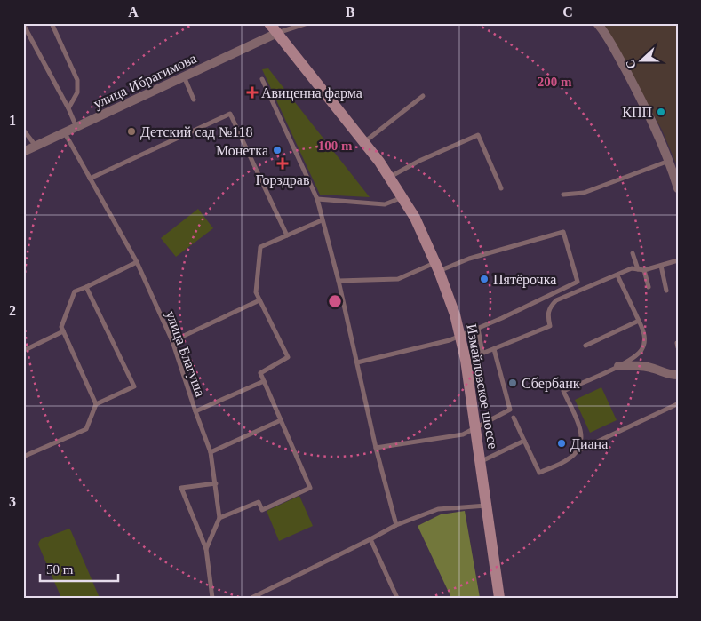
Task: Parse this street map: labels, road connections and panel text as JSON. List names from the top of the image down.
{
  "streets": {
    "main road": ["Измайловское шоссе"],
    "street": ["улица Ибрагимова"],
    "lane": ["улица Благуша"]
  },
  "crossings": [
    ["улица Ибрагимова", "улица Благуша"],
    ["улица Ибрагимова", "Измайловское шоссе"]
  ],
  "places": {
    "health": ["Авиценна фарма", "Горздрав"],
    "other": [
      "КПП",
      "Детский сад №118",
      "Монетка",
      "Пятёрочка",
      "Сбербанк",
      "Диана"
    ]
  },
  "scale_bar": "50 m",
  "north": "left",
  "grid": {
    "columns": ["A", "B", "C"],
    "rows": ["1", "2", "3"]
  },
  "rings": ["200 m", "100 m"]
}
